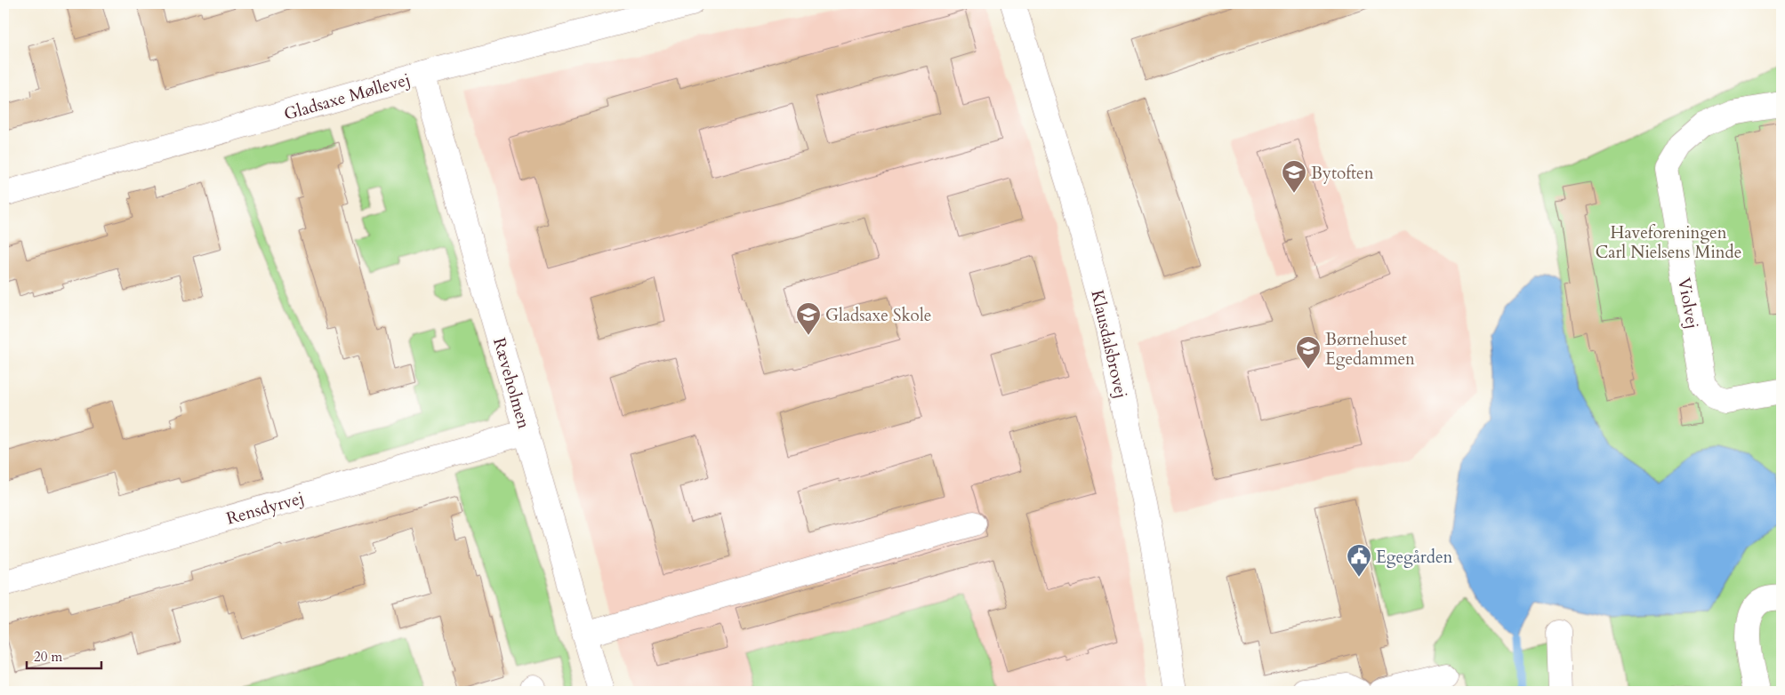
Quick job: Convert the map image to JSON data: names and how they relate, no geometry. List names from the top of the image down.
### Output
{
  "streets": {
    "street": [
      "Gladsaxe Møllevej",
      "Violvej",
      "Klausdalsbrovej",
      "Ræveholmen",
      "Rensdyrvej"
    ]
  },
  "crossings": [
    ["Gladsaxe Møllevej", "Ræveholmen"],
    ["Ræveholmen", "Rensdyrvej"]
  ],
  "parks": ["Haveforeningen Carl Nielsens Minde"],
  "places": {
    "school or university": ["Bytoften", "Gladsaxe Skole", "Børnehuset Egedammen"],
    "public building": ["Egegården"]
  },
  "scale_bar": "20 m"
}
